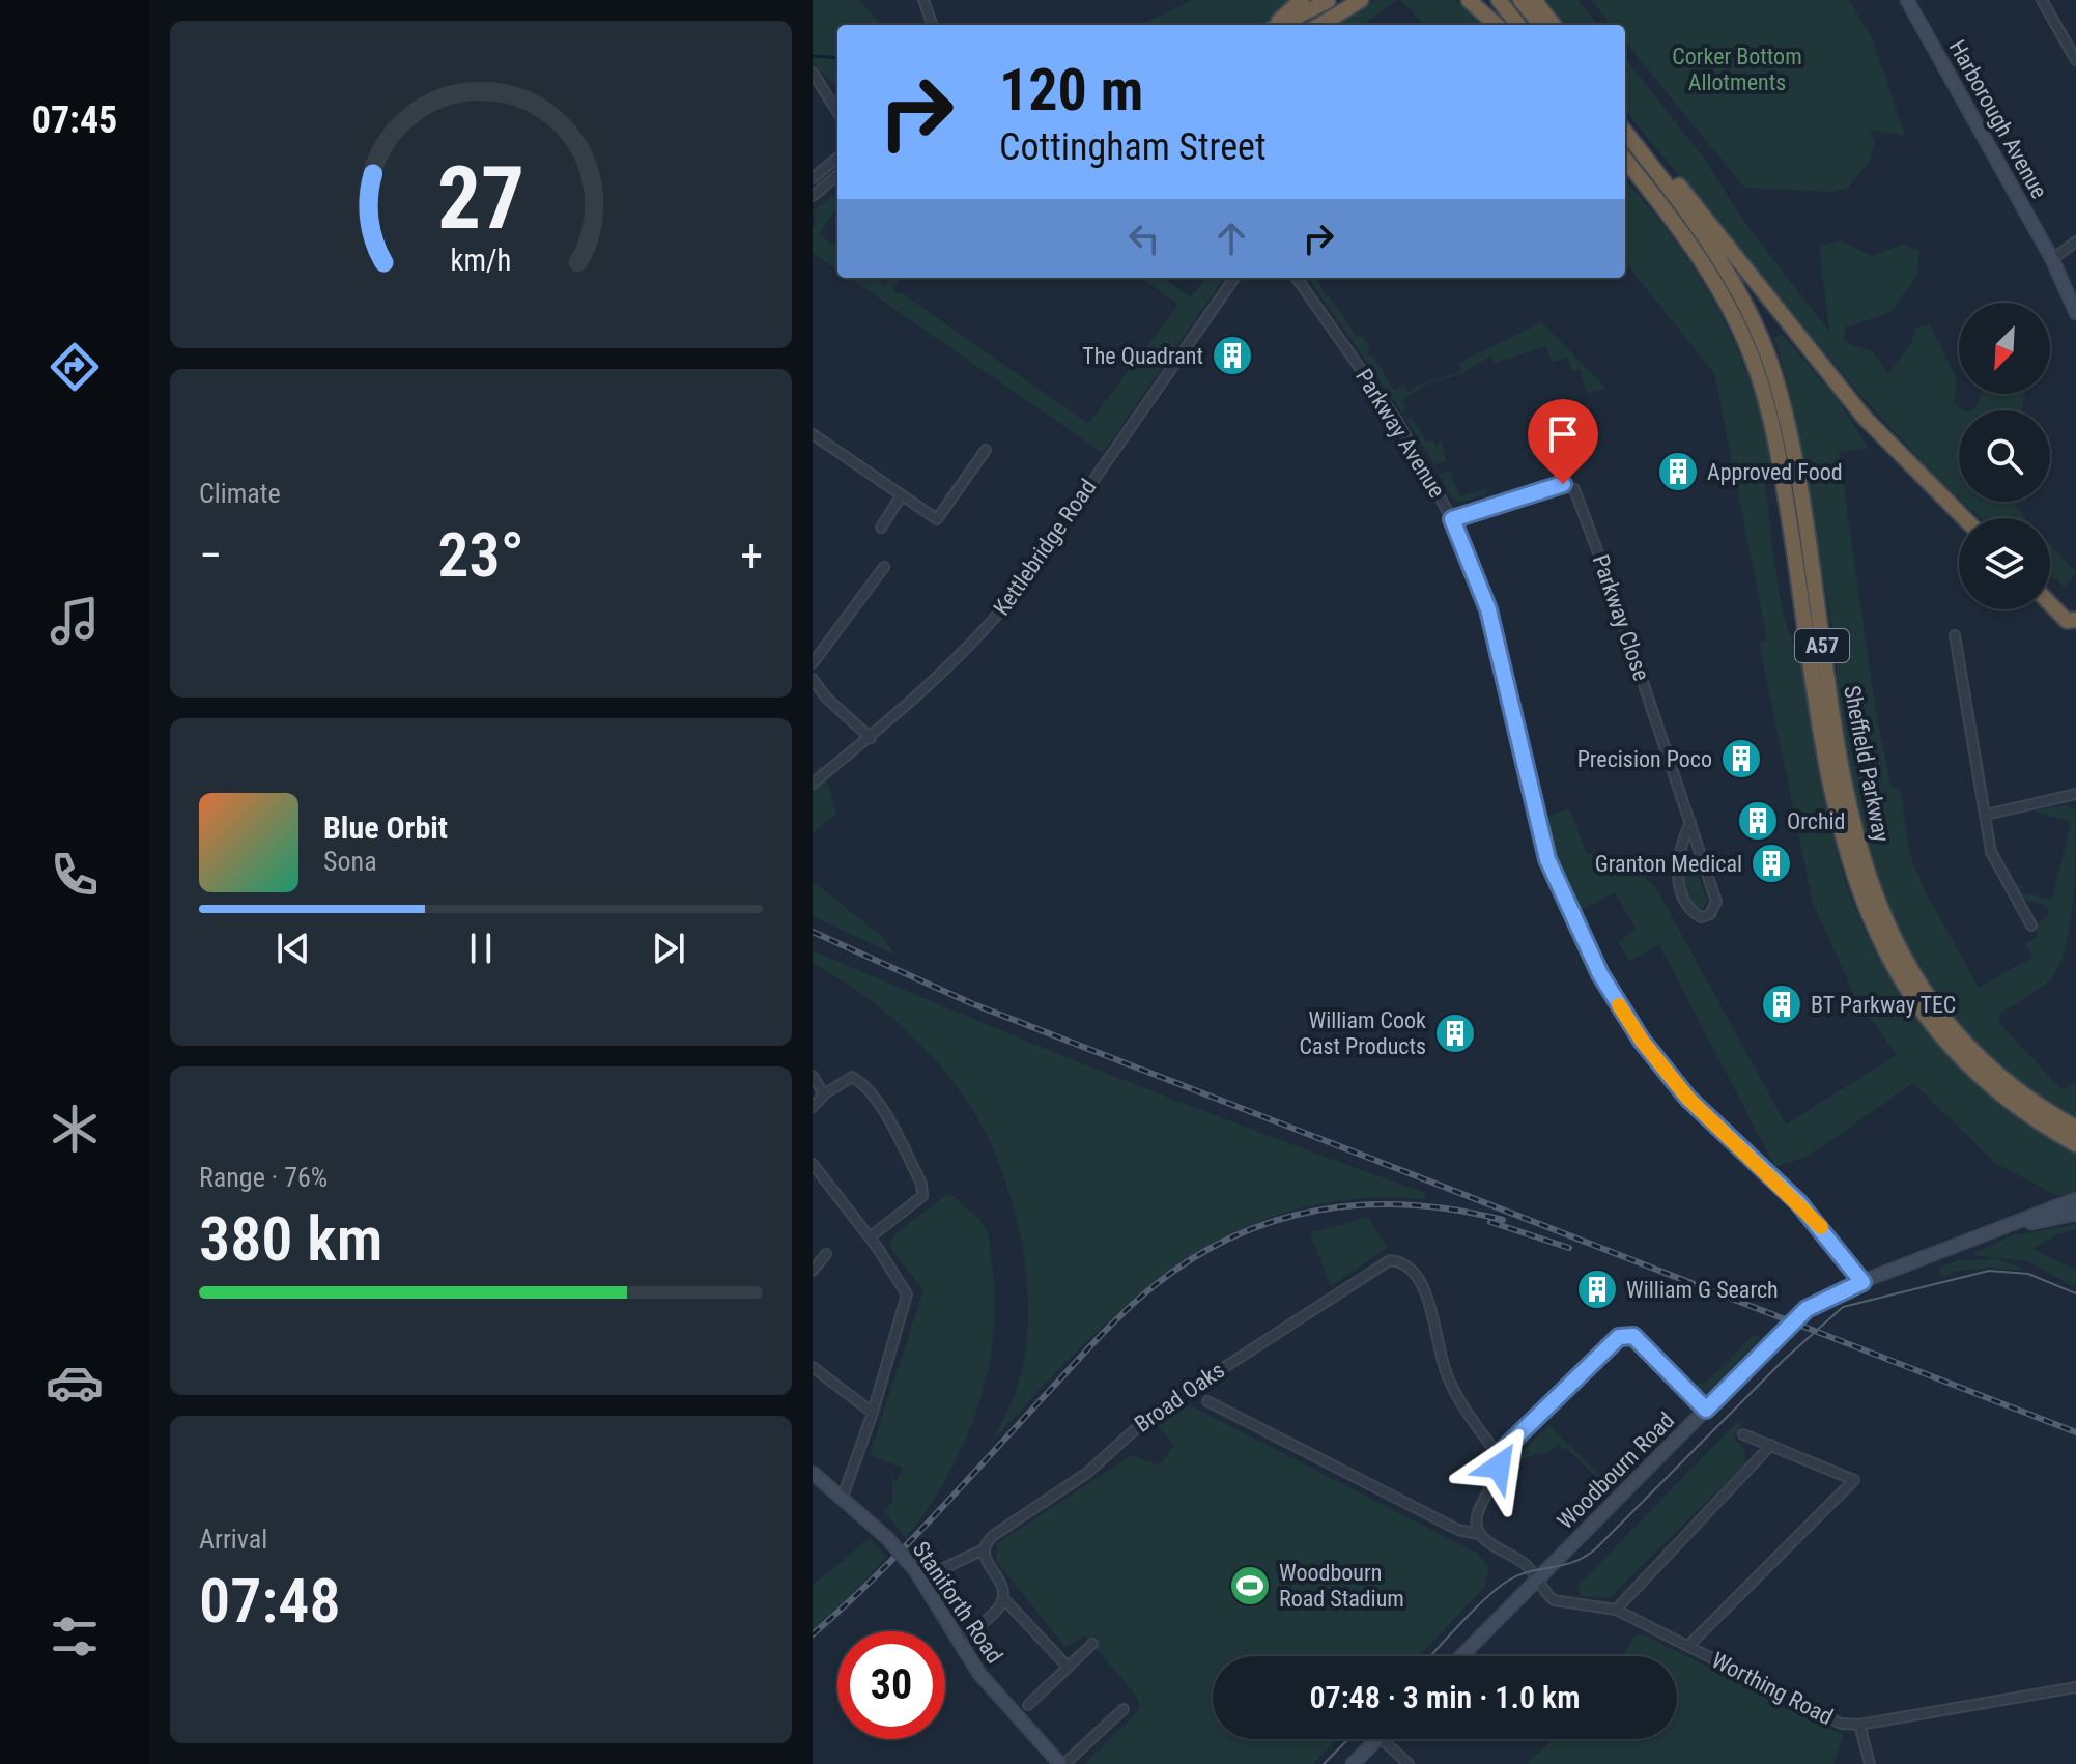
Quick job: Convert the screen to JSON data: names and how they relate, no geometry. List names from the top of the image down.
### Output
{
  "streets": {
    "highway": ["A57", "Sheffield Parkway"],
    "street": [
      "Harborough Avenue",
      "Parkway Avenue",
      "Kettlebridge Road",
      "Parkway Close",
      "Broad Oaks",
      "Woodbourn Road",
      "Staniforth Road",
      "Worthing Road"
    ]
  },
  "crossings": [
    ["Parkway Avenue", "Parkway Close"],
    ["Parkway Avenue", "Woodbourn Road"],
    ["A57", "Sheffield Parkway"],
    ["Woodbourn Road", "Worthing Road"]
  ],
  "parks": ["Corker Bottom Allotments"],
  "places": {
    "building": [
      "The Quadrant",
      "Approved Food",
      "Precision Poco",
      "Orchid",
      "Granton Medical",
      "BT Parkway TEC",
      "William Cook Cast Products",
      "William G Search"
    ],
    "sports": ["Woodbourn Road Stadium"]
  },
  "north": "bottom left",
  "page": {
    "tabs": "07:45",
    "turn": ["120 m", "Cottingham Street"],
    "tile": [
      "Climate",
      ["Range · 76%", "380 km"],
      ["Arrival", "07:48"]
    ],
    "heat": ["−", "23°", "+"],
    "song": ["Blue Orbit", "Sona"],
    "limit": "30",
    "trip": "07:48 · 3 min · 1.0 km",
    "gauge": ["27", "km/h"]
  }
}
